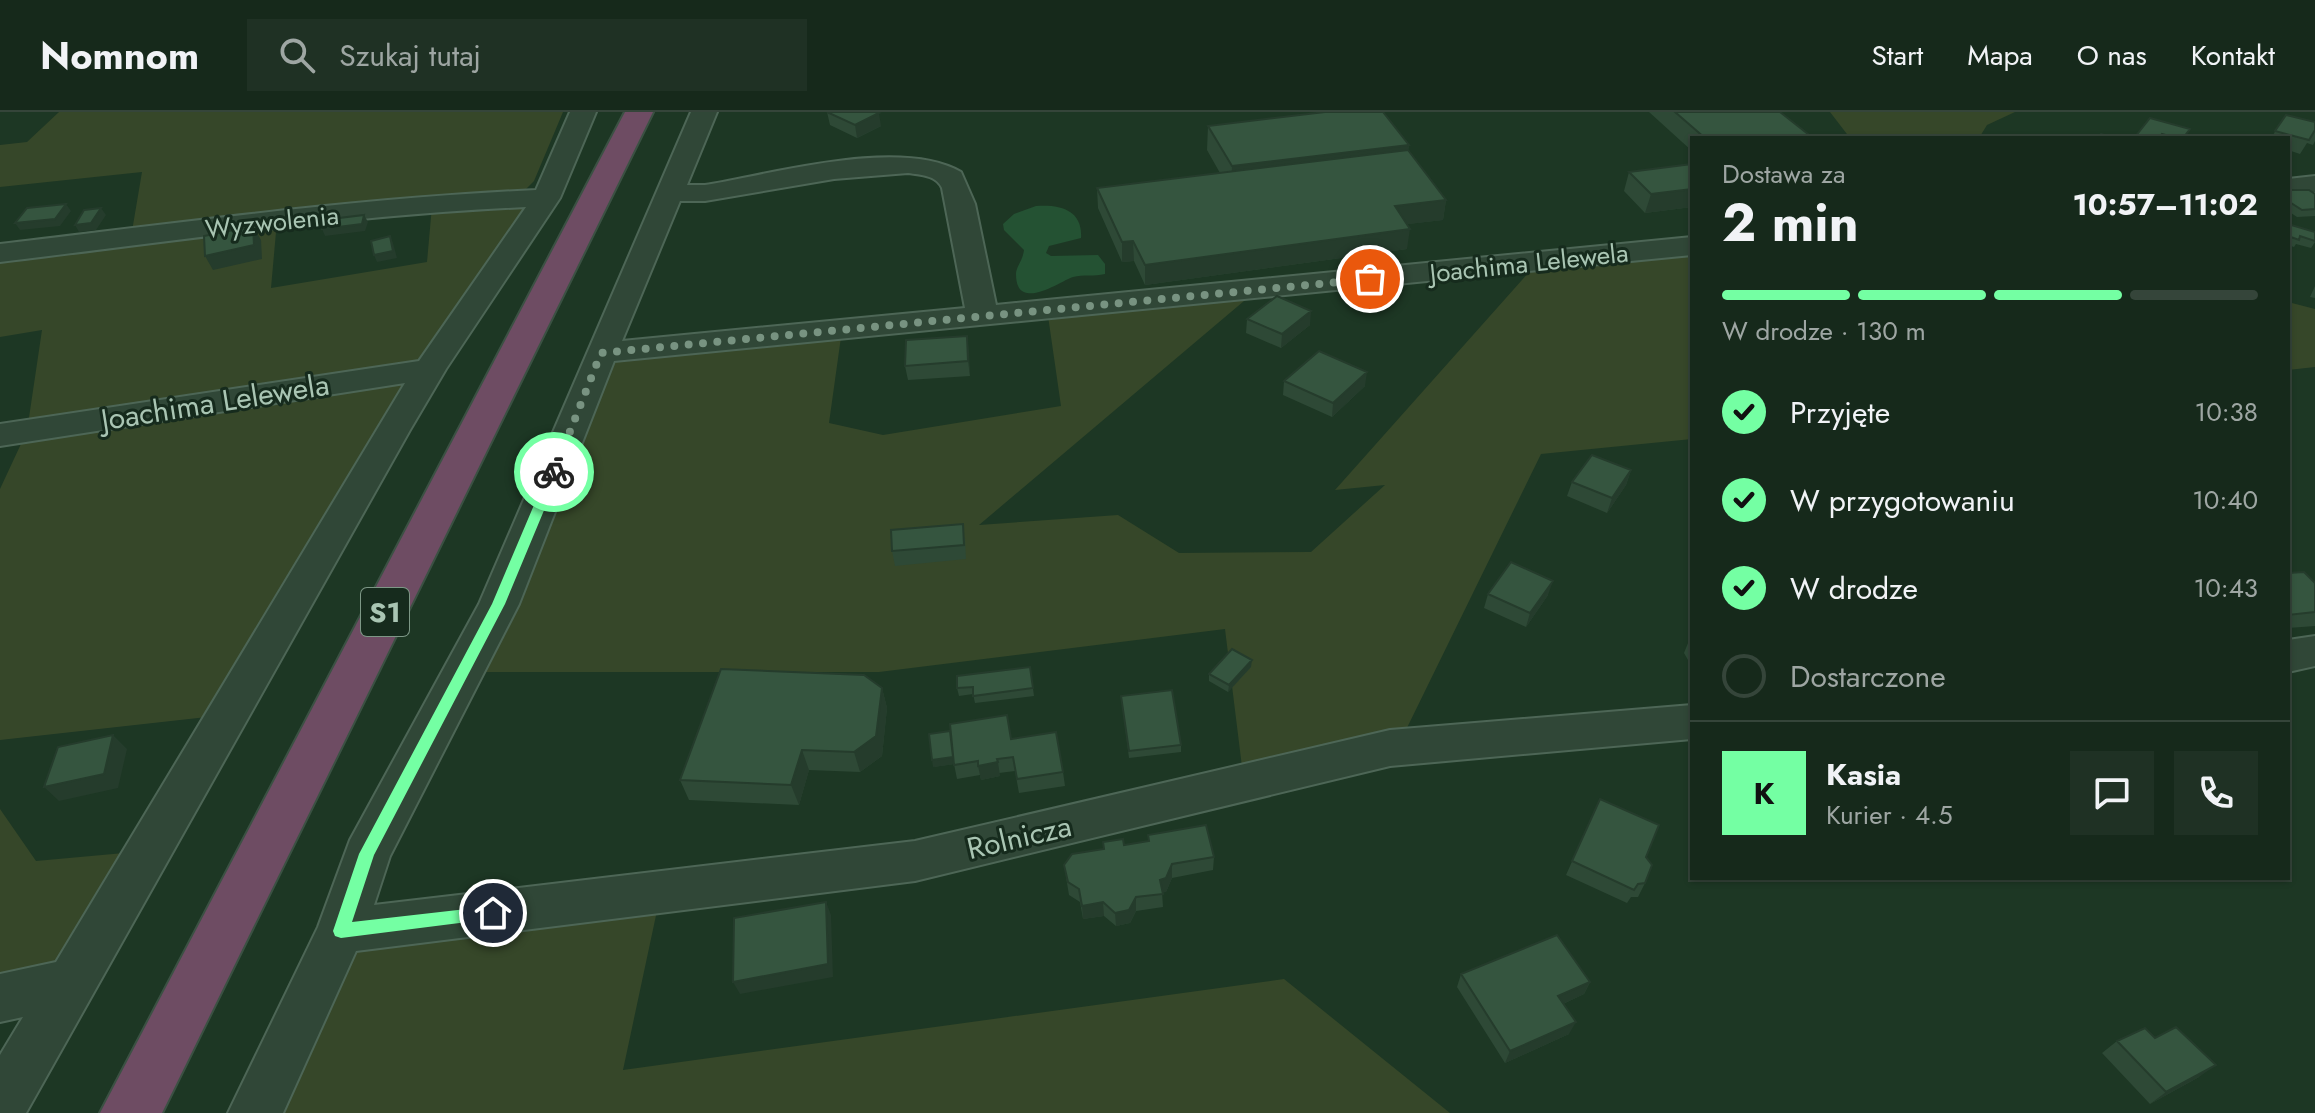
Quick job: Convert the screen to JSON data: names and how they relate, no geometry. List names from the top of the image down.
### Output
{
  "streets": {
    "highway": ["S1"],
    "street": ["Wyzwolenia", "Joachima Lelewela", "Rolnicza"]
  },
  "page": {
    "header": "Nomnom",
    "search": "Szukaj tutaj",
    "nav": [
      "Start",
      "Mapa",
      "O nas",
      "Kontakt"
    ],
    "heading": ["2 min", "Dostawa za", "10:57–11:02"],
    "panel": ["Kasia", "Kurier · 4.5"],
    "bar": "W drodze · 130 m",
    "list": [
      ["Przyjęte", "10:38"],
      ["W przygotowaniu", "10:40"],
      ["W drodze", "10:43"],
      "Dostarczone"
    ],
    "round": "K"
  }
}
